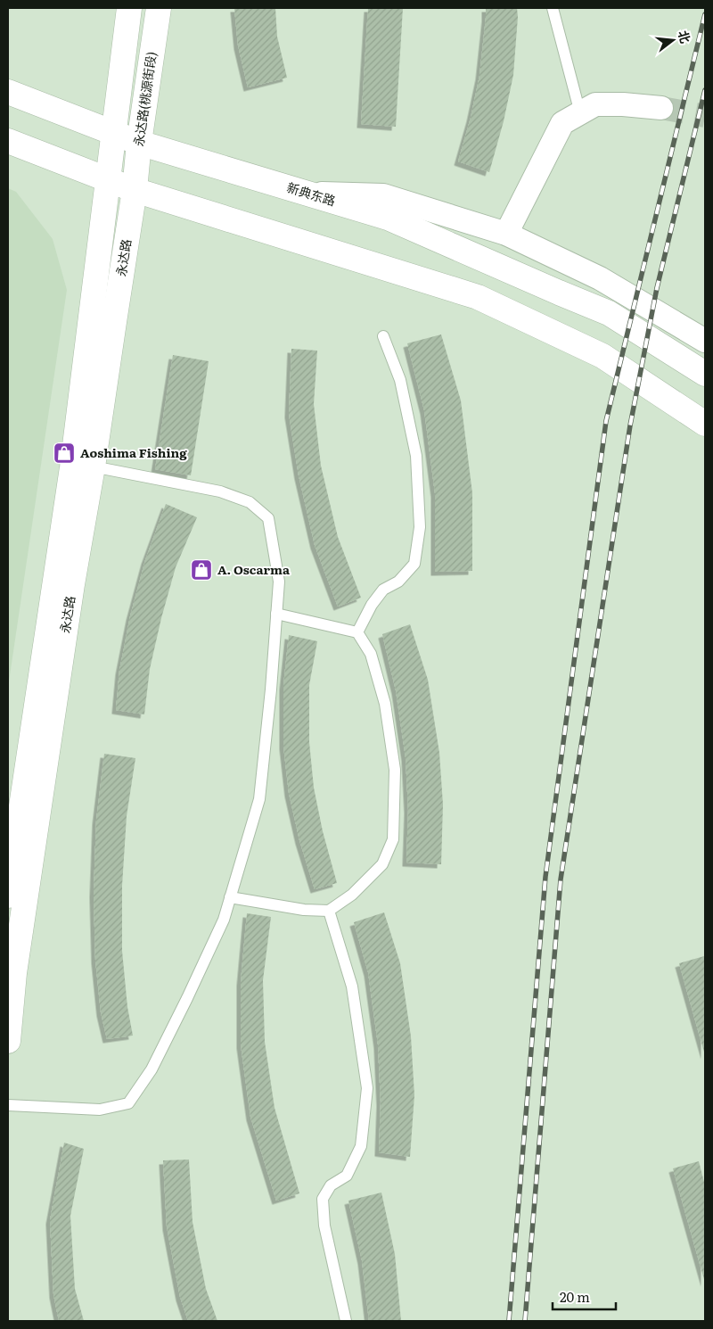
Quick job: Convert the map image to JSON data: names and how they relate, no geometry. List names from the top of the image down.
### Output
{
  "streets": {
    "main road": ["永达路(桃源街段)", "新典东路", "永达路"]
  },
  "crossings": [
    ["永达路(桃源街段)", "新典东路"],
    ["永达路(桃源街段)", "永达路"]
  ],
  "places": {
    "shop": ["Aoshima Fishing", "A. Oscarma"]
  },
  "scale_bar": "20 m",
  "north": "right"
}
